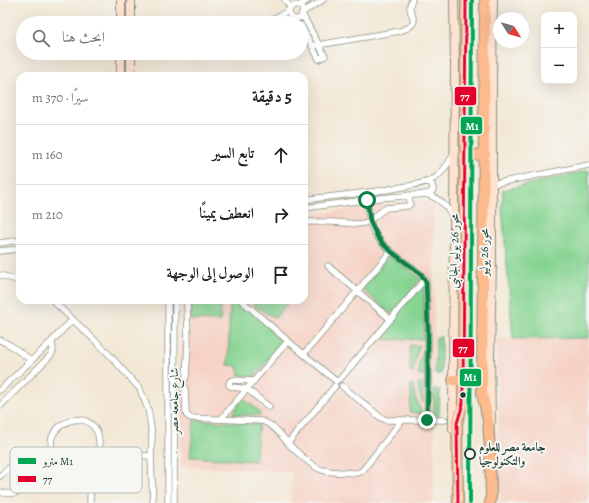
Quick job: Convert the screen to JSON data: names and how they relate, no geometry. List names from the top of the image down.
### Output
{
  "streets": {
    "highway": ["محور 26 يوليو"],
    "main road": ["محور 26 يوليو الجانبى"],
    "street": ["شارع جامعه مصر"]
  },
  "crossings": [
    ["محور 26 يوليو الجانبى", "محور 26 يوليو"]
  ],
  "places": ["جامعة مصر للعلوم والتكنولوجيا"],
  "lines": ["metro line M1", "transit line 77"],
  "legend": ["مترو M1", "77"],
  "north": "bottom right",
  "page": {
    "map_buttons": ["+", "−"],
    "search": "ابحث هنا",
    "heading": ["5 دقيقة", "سيرًا · 370 m"],
    "list": [
      ["تابع السير", "160 m"],
      ["انعطف يمينًا", "210 m"],
      "الوصول إلى الوجهة"
    ]
  }
}
